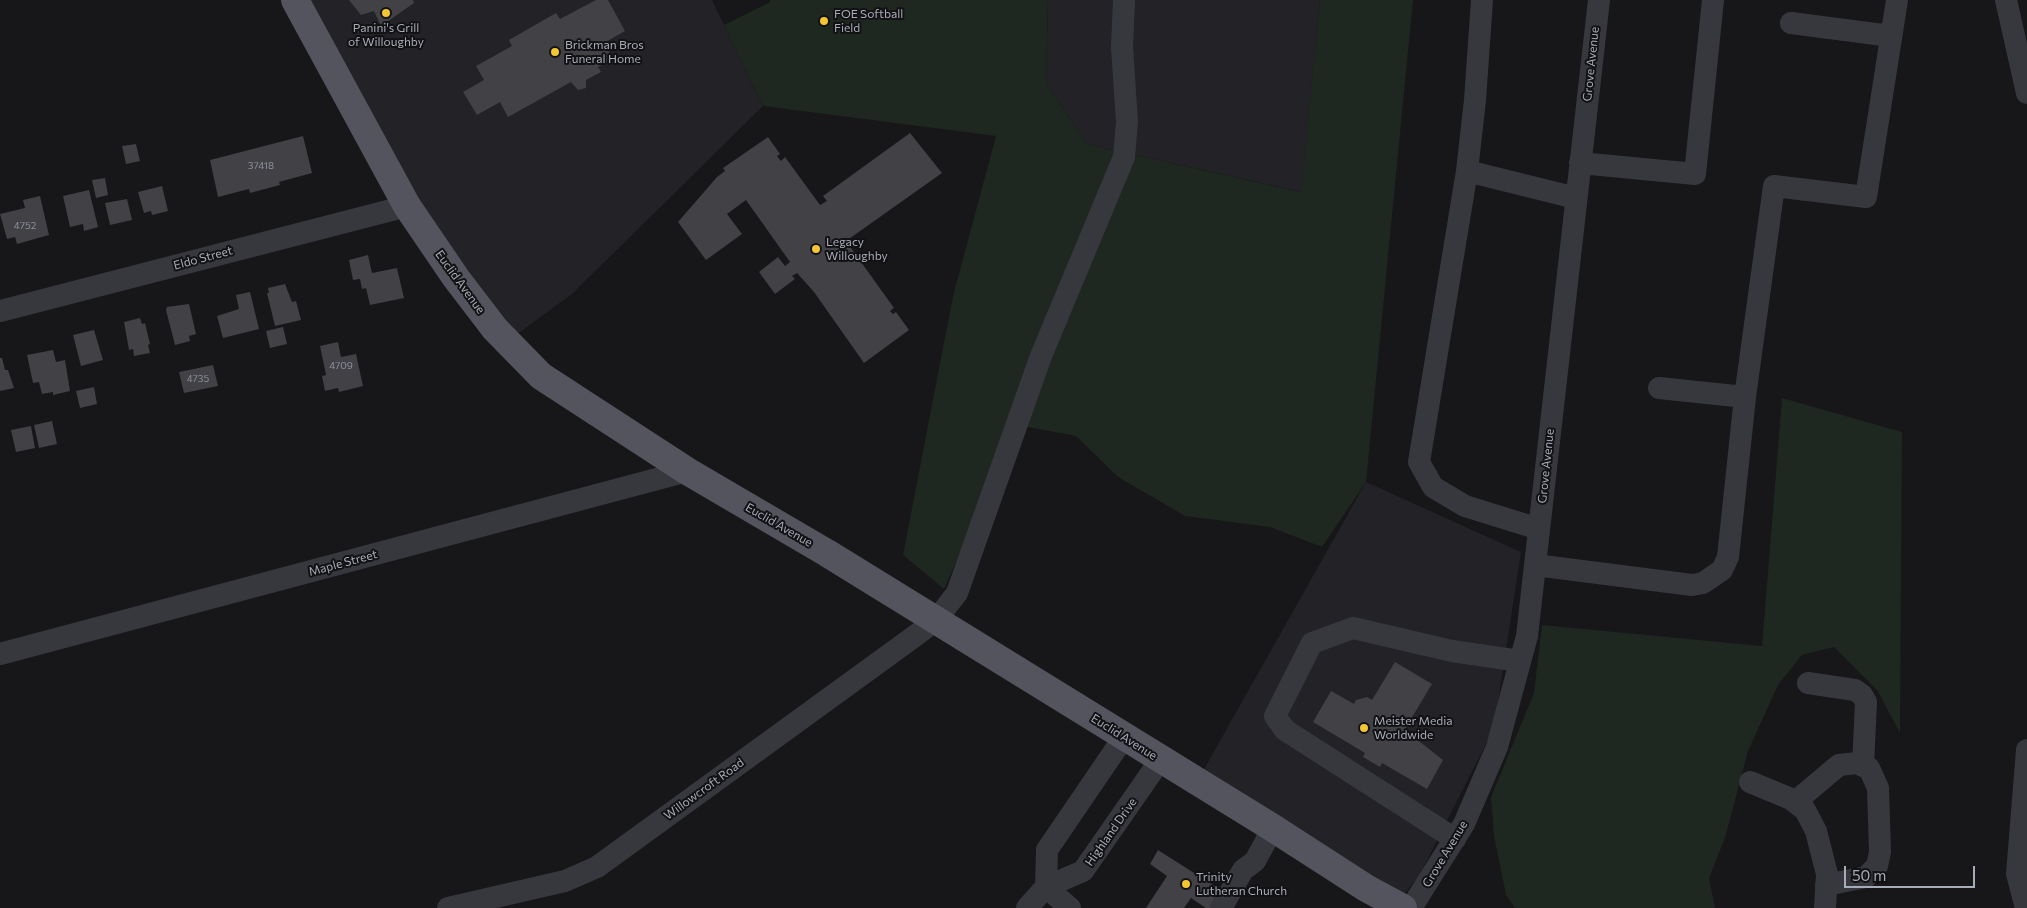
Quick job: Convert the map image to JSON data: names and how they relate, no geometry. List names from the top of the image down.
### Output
{
  "streets": {
    "main road": ["Euclid Avenue"],
    "street": [
      "Grove Avenue",
      "Eldo Street",
      "Maple Street",
      "Willowcroft Road",
      "Highland Drive"
    ]
  },
  "crossings": [
    ["Eldo Street", "Euclid Avenue"],
    ["Euclid Avenue", "Maple Street"],
    ["Euclid Avenue", "Willowcroft Road"],
    ["Euclid Avenue", "Highland Drive"]
  ],
  "places": [
    "Panini's Grill of Willoughby",
    "FOE Softball Field",
    "Brickman Bros Funeral Home",
    "Legacy Willoughby",
    "Meister Media Worldwide",
    "Trinity Lutheran Church"
  ],
  "house_numbers": [
    "37418",
    "4752",
    "4709",
    "4735"
  ],
  "scale_bar": "50 m"
}
